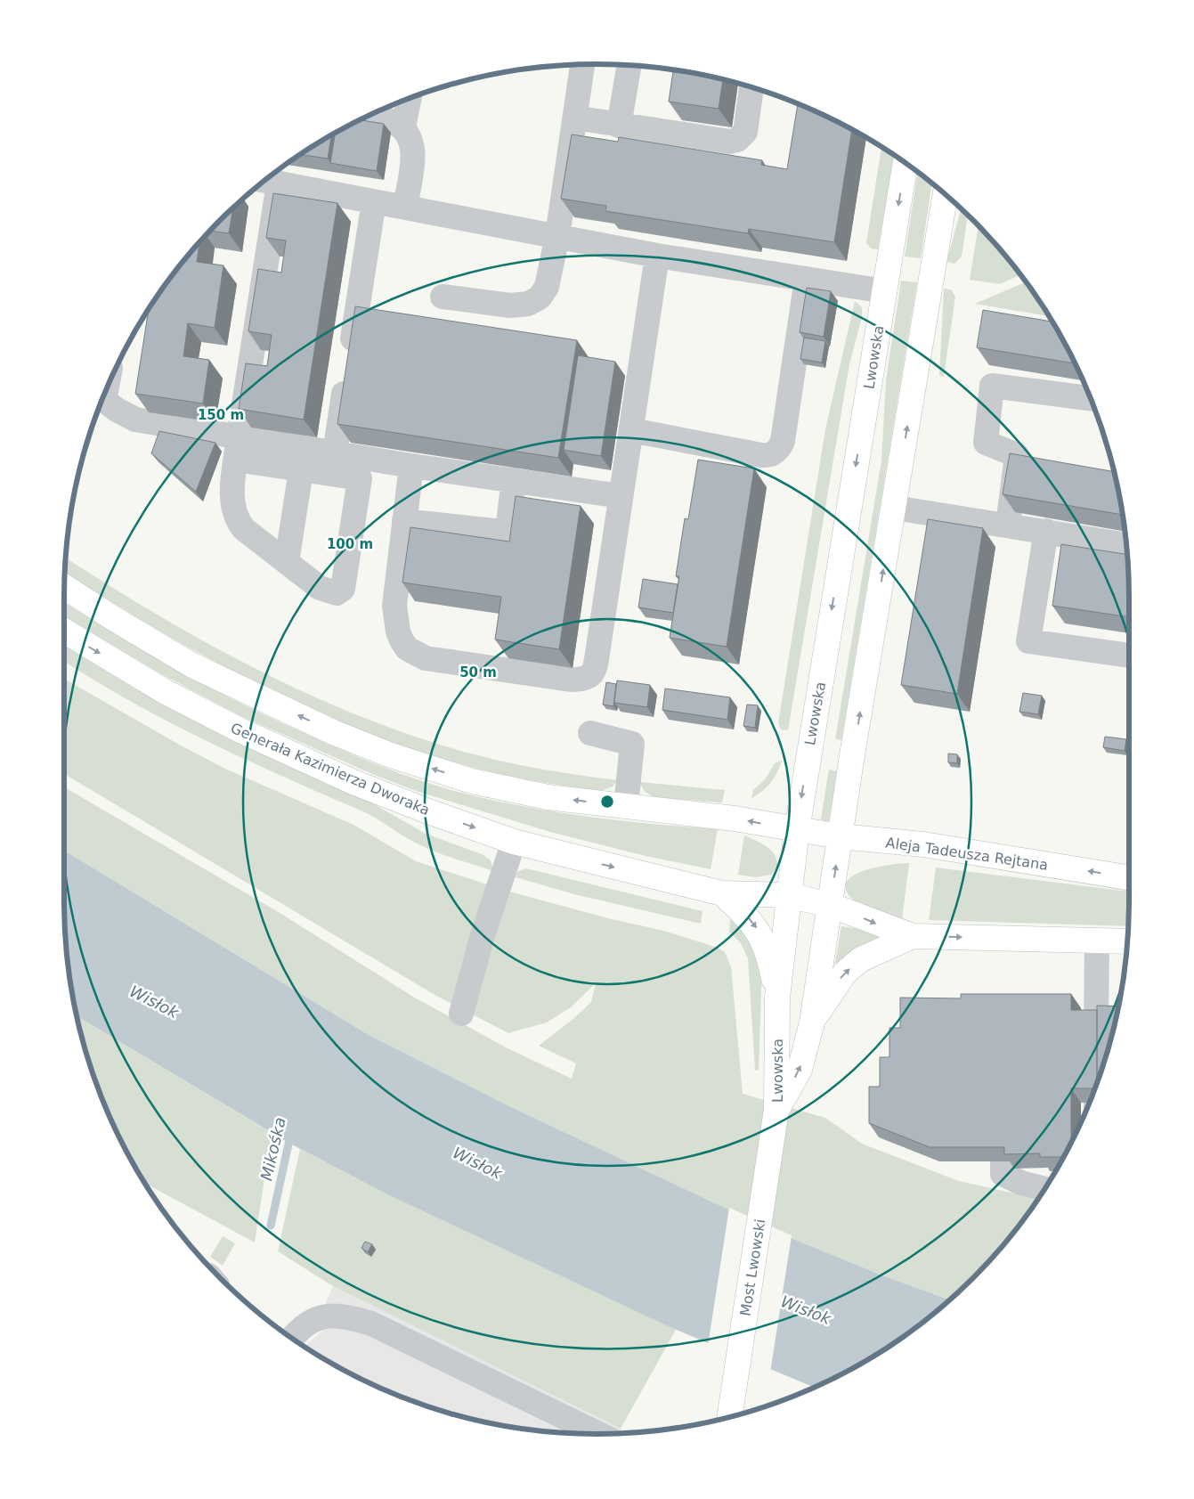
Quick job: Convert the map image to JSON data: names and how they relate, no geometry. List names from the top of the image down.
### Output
{
  "streets": {
    "main road": [
      "Lwowska",
      "Generała Kazimierza Dworaka",
      "Aleja Tadeusza Rejtana",
      "Most Lwowski"
    ]
  },
  "crossings": [
    ["Lwowska", "Generała Kazimierza Dworaka"],
    ["Lwowska", "Aleja Tadeusza Rejtana"],
    ["Lwowska", "Most Lwowski"]
  ],
  "water": ["Wisłok", "Mikośka"],
  "rings": ["150 m", "100 m", "50 m"]
}
